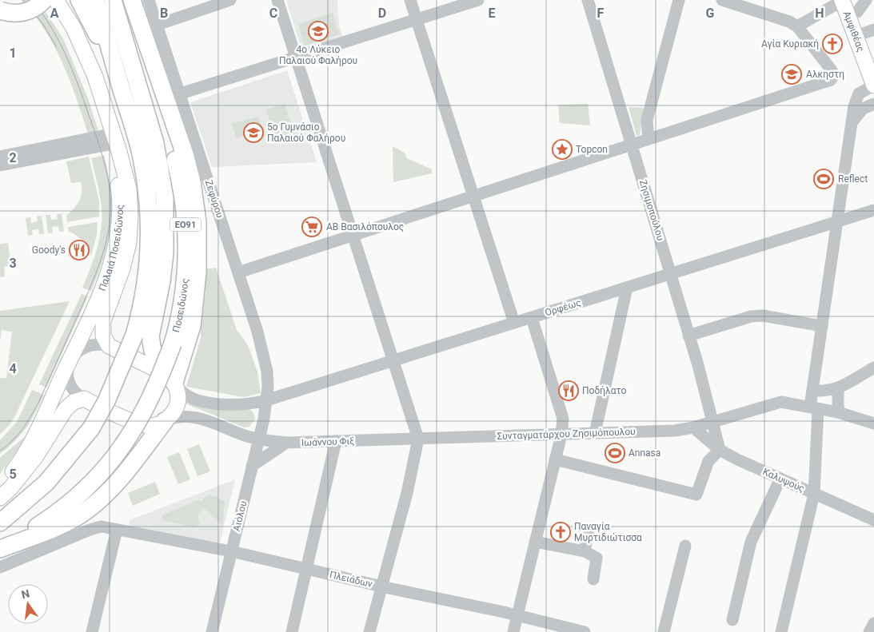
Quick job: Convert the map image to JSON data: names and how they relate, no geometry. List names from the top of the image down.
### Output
{
  "streets": {
    "highway": ["ΕΟ91", "Ποσειδώνος"],
    "main road": ["Αμφιθέας", "Παλαιά Ποσειδώνος"],
    "street": [
      "Ζεφύρου",
      "Ζησιμοπούλου",
      "Ορφέως",
      "Συνταγματάρχου Ζησιμόπουλου",
      "Ιωάννου Φιξ",
      "Καλυψούς",
      "Αιόλου",
      "Πλειάδων"
    ]
  },
  "crossings": [
    ["Ζεφύρου", "Ορφέως"],
    ["Ζεφύρου", "Αιόλου"],
    ["Ζησιμοπούλου", "Ορφέως"],
    ["Ζησιμοπούλου", "Συνταγματάρχου Ζησιμόπουλου"],
    ["Ορφέως", "Αιόλου"],
    ["Συνταγματάρχου Ζησιμόπουλου", "Ιωάννου Φιξ"],
    ["Συνταγματάρχου Ζησιμόπουλου", "Καλυψούς"],
    ["Ιωάννου Φιξ", "Αιόλου"],
    ["Αιόλου", "Πλειάδων"]
  ],
  "places": {
    "school or university": ["4ο Λύκειο Παλαιού Φαλήρου", "Αλκηστη", "5ο Γυμνάσιο Παλαιού Φαλήρου"],
    "church": ["Αγία Κυριακή", "Παναγία Μυρτιδιώτισσα"],
    "place": ["Topcon"],
    "sports": ["Reflect", "Annasa"],
    "supermarket": ["ΑΒ Βασιλόπουλος"],
    "restaurant": ["Goody's", "Ποδήλατο"]
  },
  "north": "top",
  "grid": {
    "columns": [
      "A",
      "B",
      "C",
      "D",
      "E",
      "F",
      "G",
      "H"
    ],
    "rows": [
      "1",
      "2",
      "3",
      "4",
      "5"
    ]
  }
}
